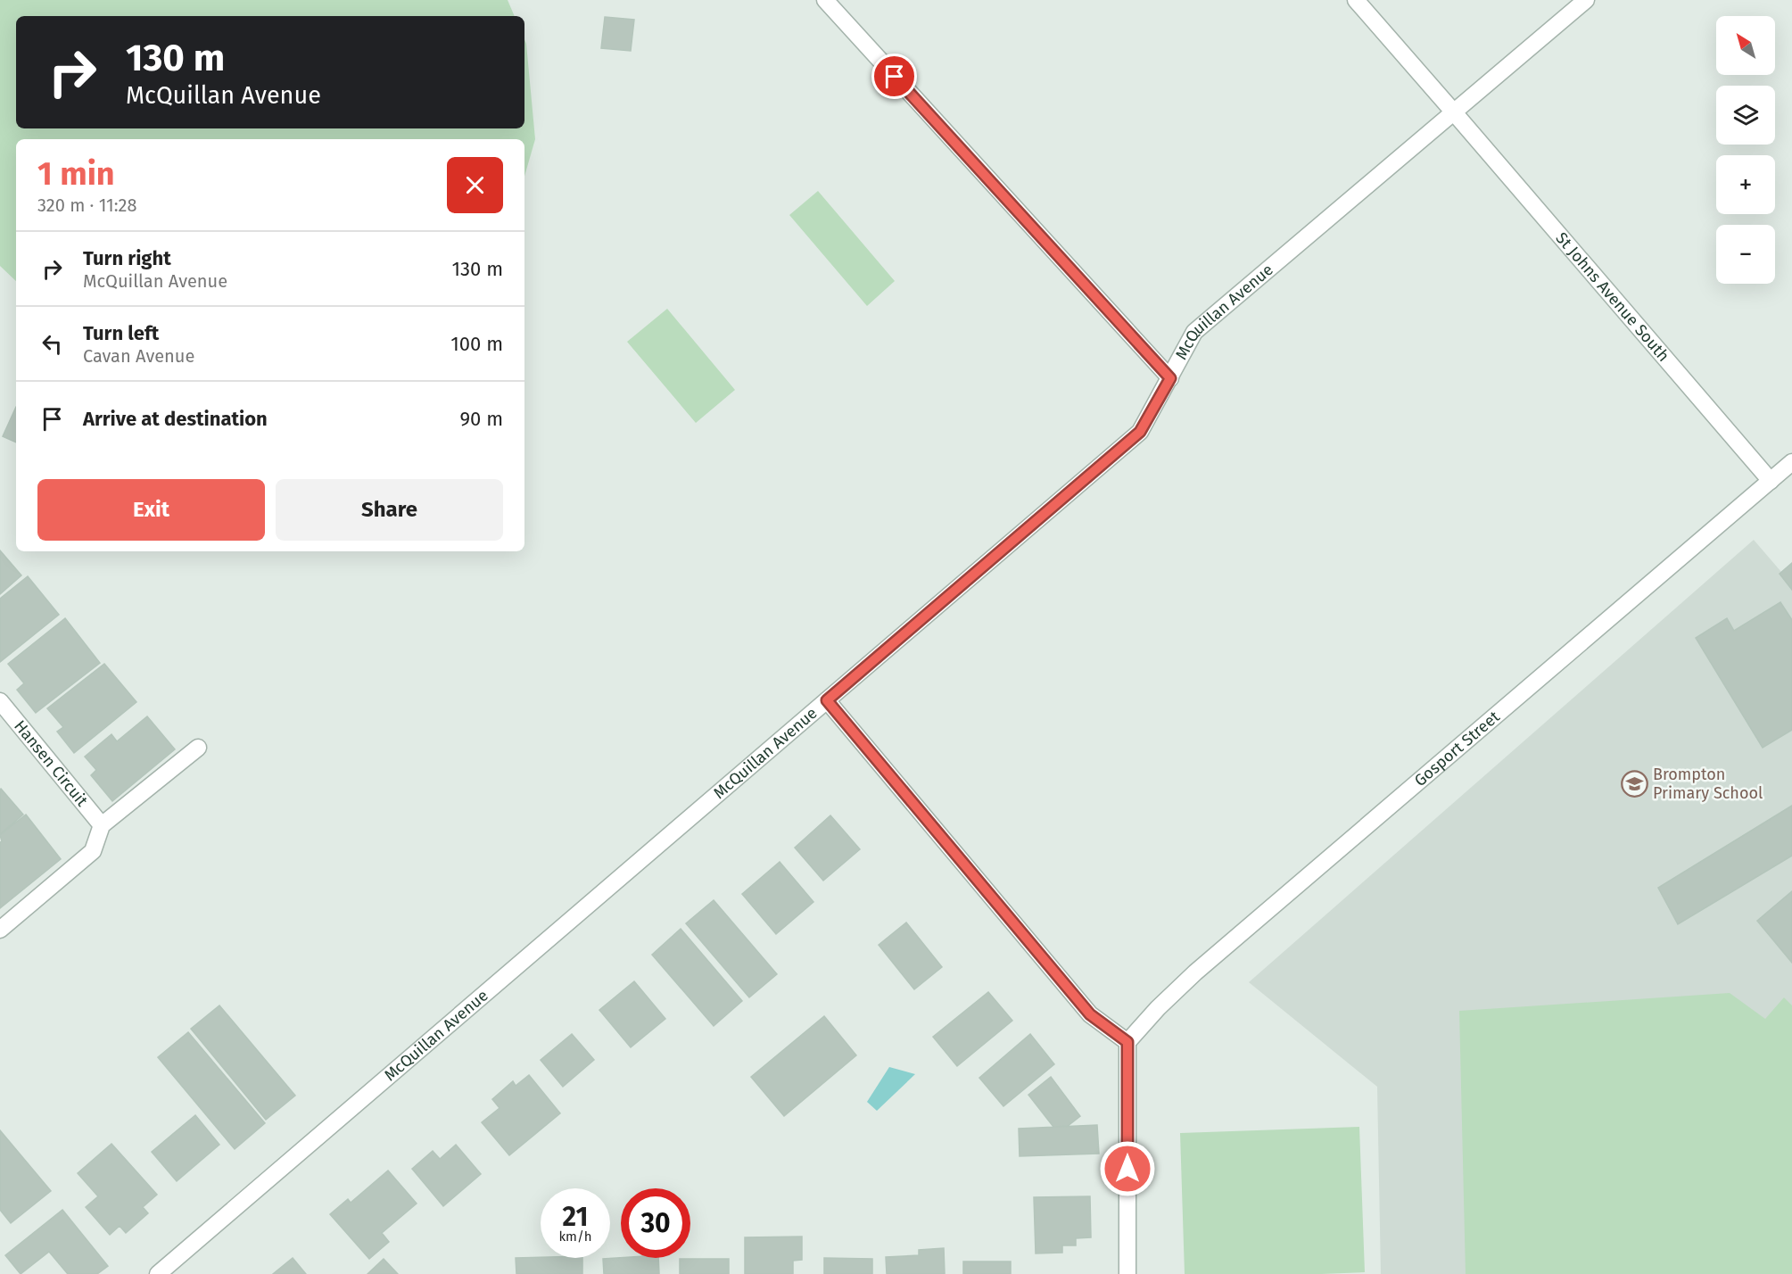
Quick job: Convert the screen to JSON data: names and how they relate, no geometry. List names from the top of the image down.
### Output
{
  "streets": {
    "street": [
      "St Johns Avenue South",
      "McQuillan Avenue",
      "Gosport Street",
      "Hansen Circuit"
    ]
  },
  "crossings": [
    ["St Johns Avenue South", "McQuillan Avenue"],
    ["St Johns Avenue South", "Gosport Street"]
  ],
  "places": {
    "school or university": ["Brompton Primary School"]
  },
  "north": "top left",
  "page": {
    "map_buttons": ["+", "−"],
    "turn": ["130 m", "McQuillan Avenue"],
    "heading": ["1 min", "320 m · 11:28"],
    "list": [
      {
        "name": "Turn right",
        "note": "McQuillan Avenue",
        "value": "130 m"
      },
      {
        "name": "Turn left",
        "note": "Cavan Avenue",
        "value": "100 m"
      },
      {
        "name": "Arrive at destination",
        "value": "90 m"
      }
    ],
    "buttons": ["Exit", "Share"],
    "speed": "21 km/h",
    "limit": "30"
  }
}
